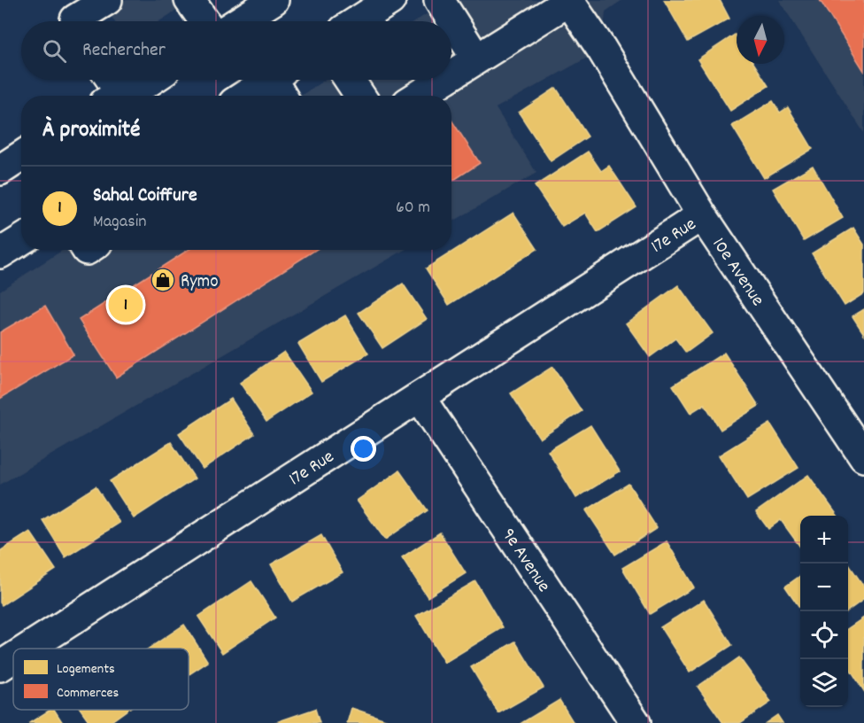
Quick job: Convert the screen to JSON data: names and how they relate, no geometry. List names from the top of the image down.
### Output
{
  "streets": {
    "street": ["17e Rue", "10e Avenue", "9e Avenue"]
  },
  "crossings": [
    ["17e Rue", "10e Avenue"],
    ["17e Rue", "9e Avenue"]
  ],
  "places": {
    "shop": ["Rymo"]
  },
  "legend": ["Logements", "Commerces"],
  "north": "bottom",
  "page": {
    "search": "Rechercher",
    "heading": "À proximité",
    "list": [
      {
        "mark": "1",
        "name": "Sahal Coiffure",
        "note": "Magasin",
        "value": "60 m"
      }
    ],
    "pins": "1",
    "map_buttons": ["+", "−"]
  }
}
